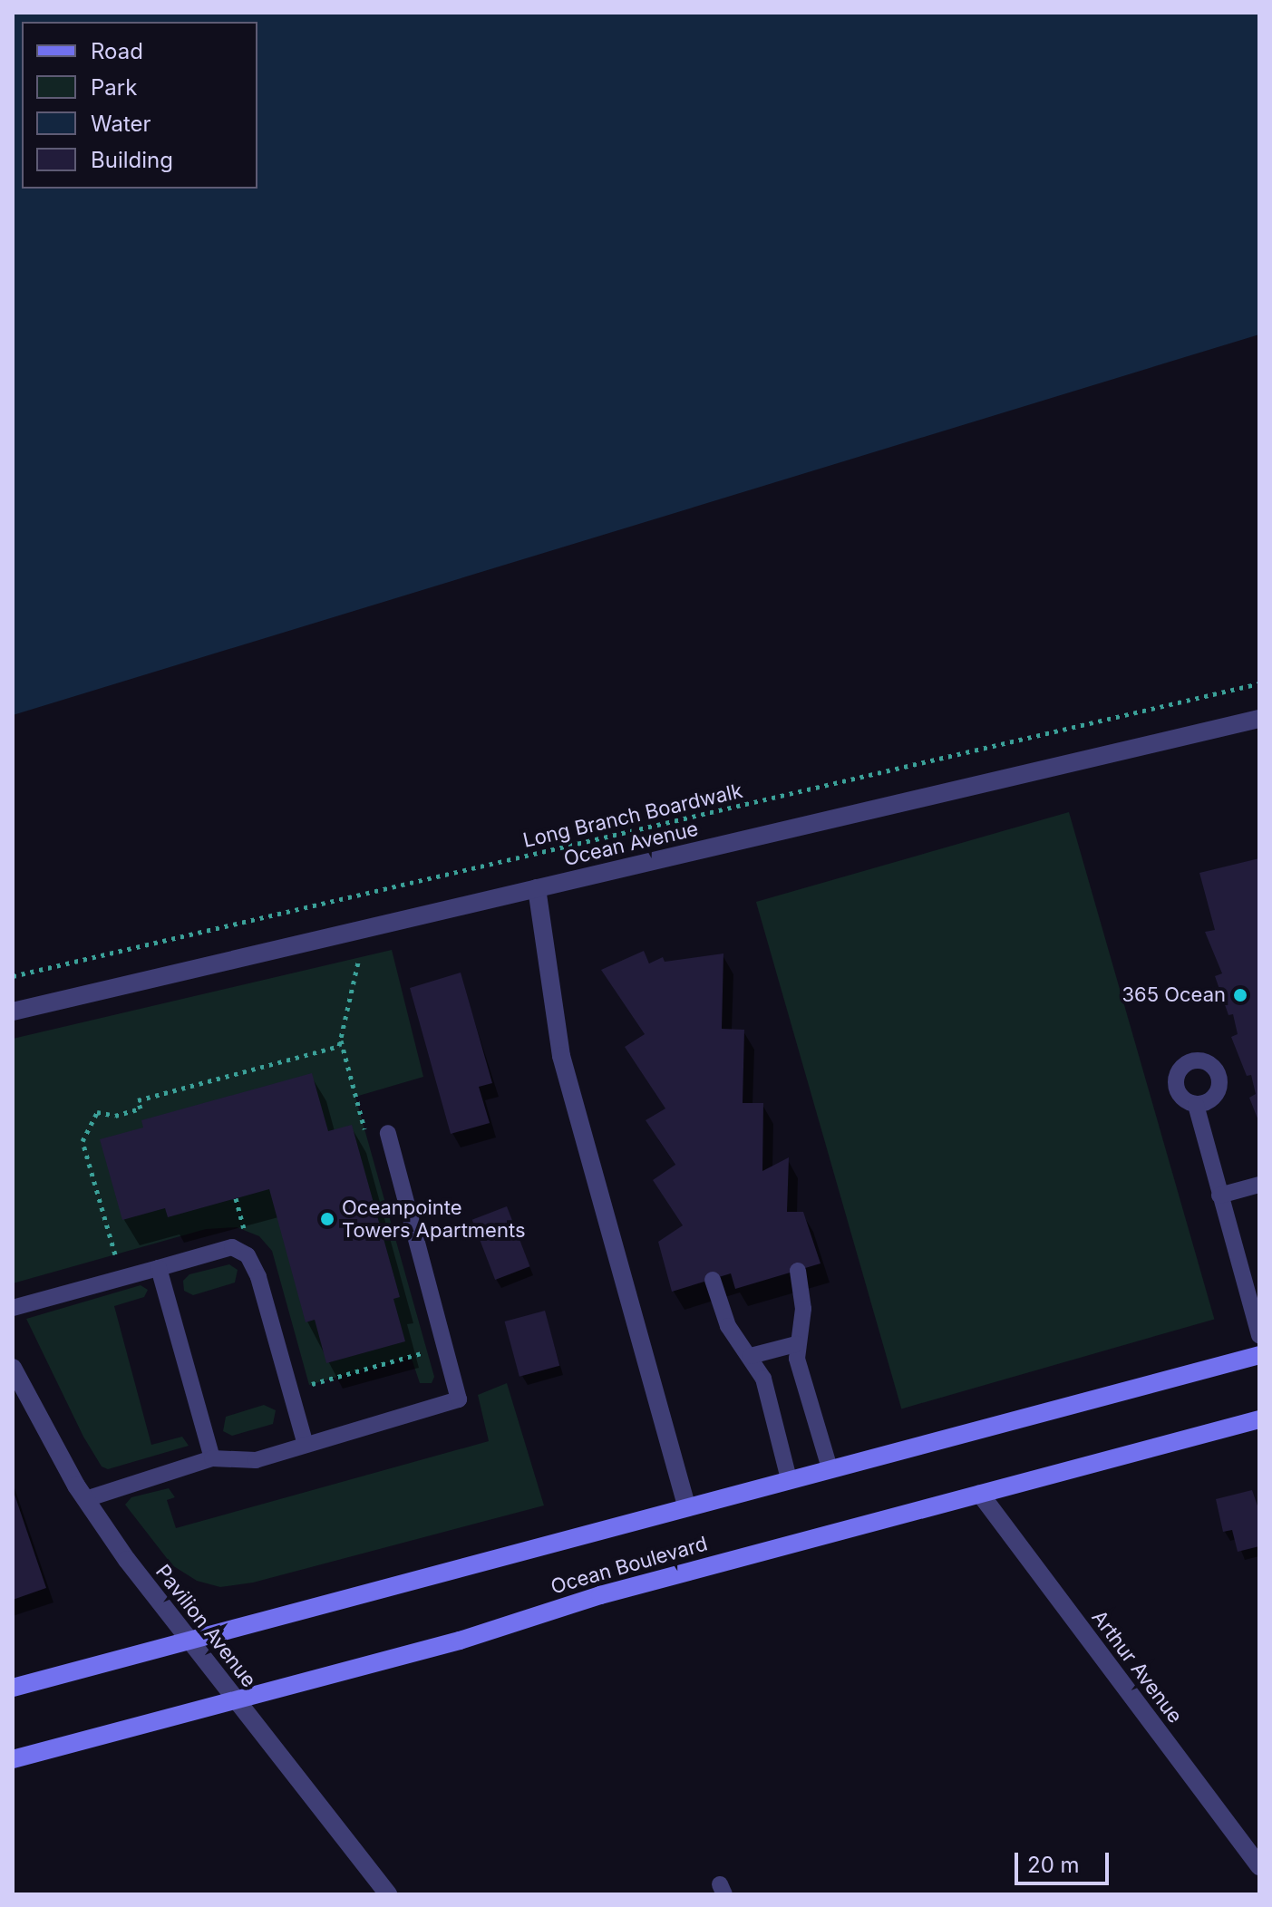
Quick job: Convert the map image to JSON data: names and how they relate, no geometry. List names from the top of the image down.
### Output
{
  "streets": {
    "main road": ["Ocean Boulevard"],
    "street": ["Ocean Avenue", "Pavilion Avenue", "Arthur Avenue"],
    "path": ["Long Branch Boardwalk"]
  },
  "crossings": [
    ["Ocean Boulevard", "Pavilion Avenue"],
    ["Ocean Boulevard", "Arthur Avenue"]
  ],
  "places": ["365 Ocean", "Oceanpointe Towers Apartments"],
  "legend": [
    "Road",
    "Park",
    "Water",
    "Building"
  ],
  "scale_bar": "20 m"
}
